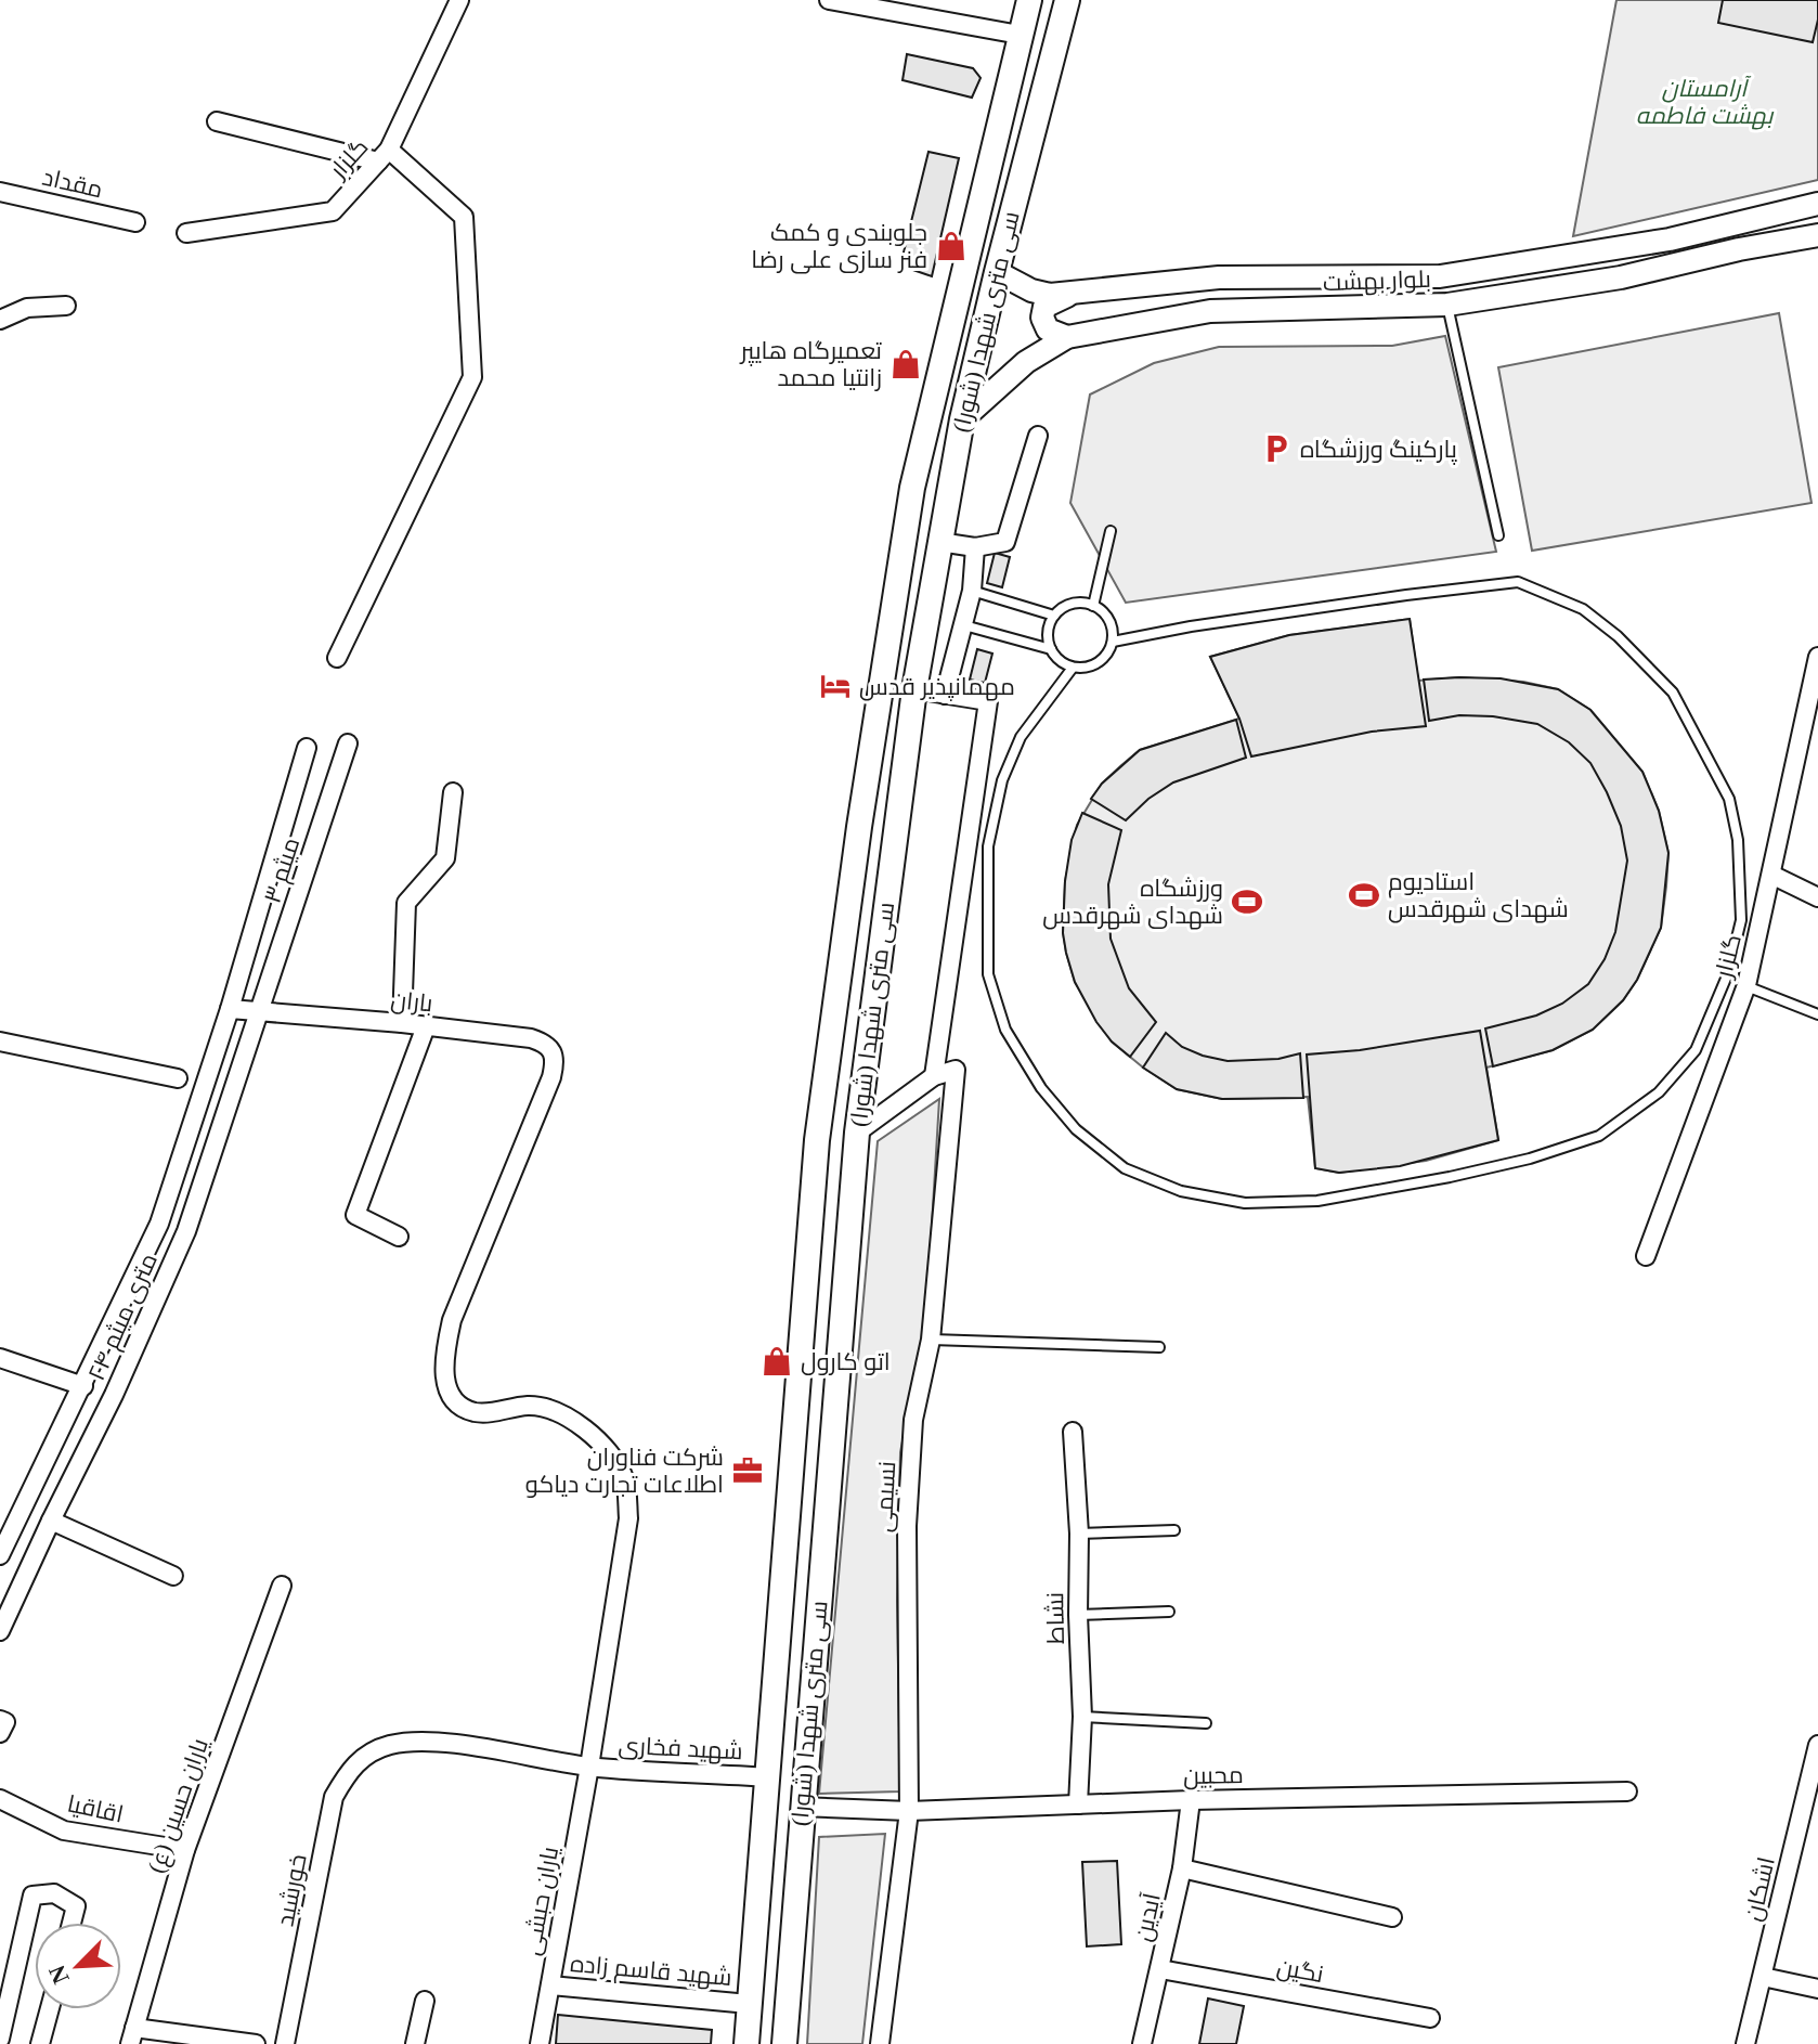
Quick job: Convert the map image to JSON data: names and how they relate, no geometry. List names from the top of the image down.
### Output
{
  "streets": {
    "main road": ["سی متری شهدا (شورا)"],
    "street": [
      "گلزار",
      "مقداد",
      "بلوار بهشت",
      "میثم ۳",
      "باران",
      "۲۴ متری میثم",
      "نسیمی",
      "نشاط",
      "شهید فخاری",
      "محبین",
      "یاران حسین (ع)",
      "اقاقیا",
      "اشکان",
      "خورشید",
      "یاران حبشی",
      "آیدین",
      "شهید قاسم زاده",
      "نگین"
    ]
  },
  "crossings": [
    ["بلوار بهشت", "سی متری شهدا (شورا)"],
    ["سی متری شهدا (شورا)", "شهید فخاری"],
    ["سی متری شهدا (شورا)", "محبین"],
    ["سی متری شهدا (شورا)", "شهید قاسم زاده"],
    ["میثم ۳", "باران"],
    ["میثم ۳", "۲۴ متری میثم"],
    ["باران", "۲۴ متری میثم"],
    ["باران", "یاران حبشی"],
    ["نسیمی", "محبین"],
    ["نشاط", "محبین"],
    ["شهید فخاری", "خورشید"],
    ["شهید فخاری", "یاران حبشی"],
    ["محبین", "آیدین"],
    ["یاران حسین (ع)", "اقاقیا"],
    ["یاران حبشی", "شهید قاسم زاده"],
    ["آیدین", "نگین"]
  ],
  "parks": ["آرامستان بهشت فاطمه"],
  "places": {
    "shop": ["جلوبندی و کمک فنر سازی علی رضا", "تعمیرگاه هایپر زانتیا محمد", "اتو کارول"],
    "parking": ["پارکینگ ورزشگاه"],
    "hotel": ["مهمانپذیر قدس"],
    "sports": ["استادیوم شهدای شهرقدس", "ورزشگاه شهدای شهرقدس"],
    "office": ["شرکت فناوران اطلاعات تجارت دیاکو"]
  },
  "north": "bottom left"
}
